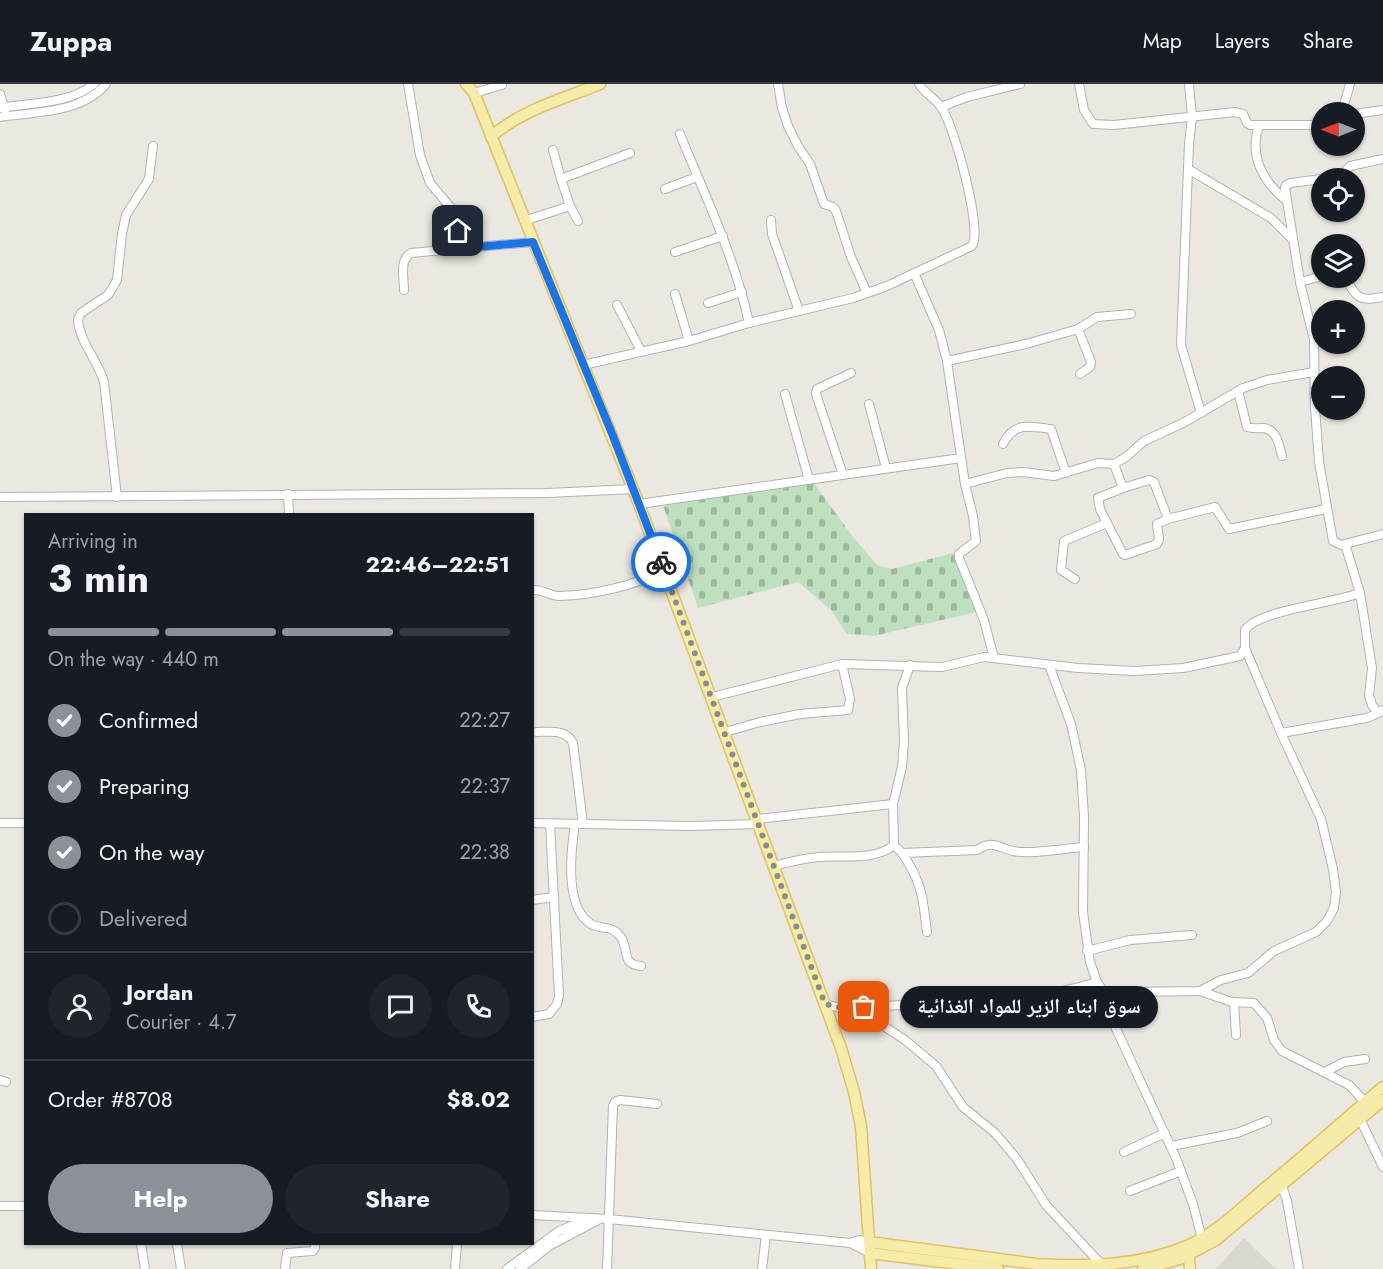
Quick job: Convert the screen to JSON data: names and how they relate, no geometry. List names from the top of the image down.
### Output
{
  "places": ["سوق ابناء الزير للمواد الغذائية"],
  "north": "left",
  "page": {
    "header": "Zuppa",
    "nav": ["Map", "Layers", "Share"],
    "map_buttons": ["+", "−"],
    "heading": ["3 min", "Arriving in", "22:46–22:51"],
    "panel": [
      "Jordan",
      "Courier · 4.7",
      "Order #8708",
      "$8.02"
    ],
    "bar": "On the way · 440 m",
    "list": [
      ["Confirmed", "22:27"],
      ["Preparing", "22:37"],
      ["On the way", "22:38"],
      "Delivered"
    ],
    "bubble": "سوق ابناء الزير للمواد الغذائية",
    "buttons": ["Help", "Share"]
  }
}
